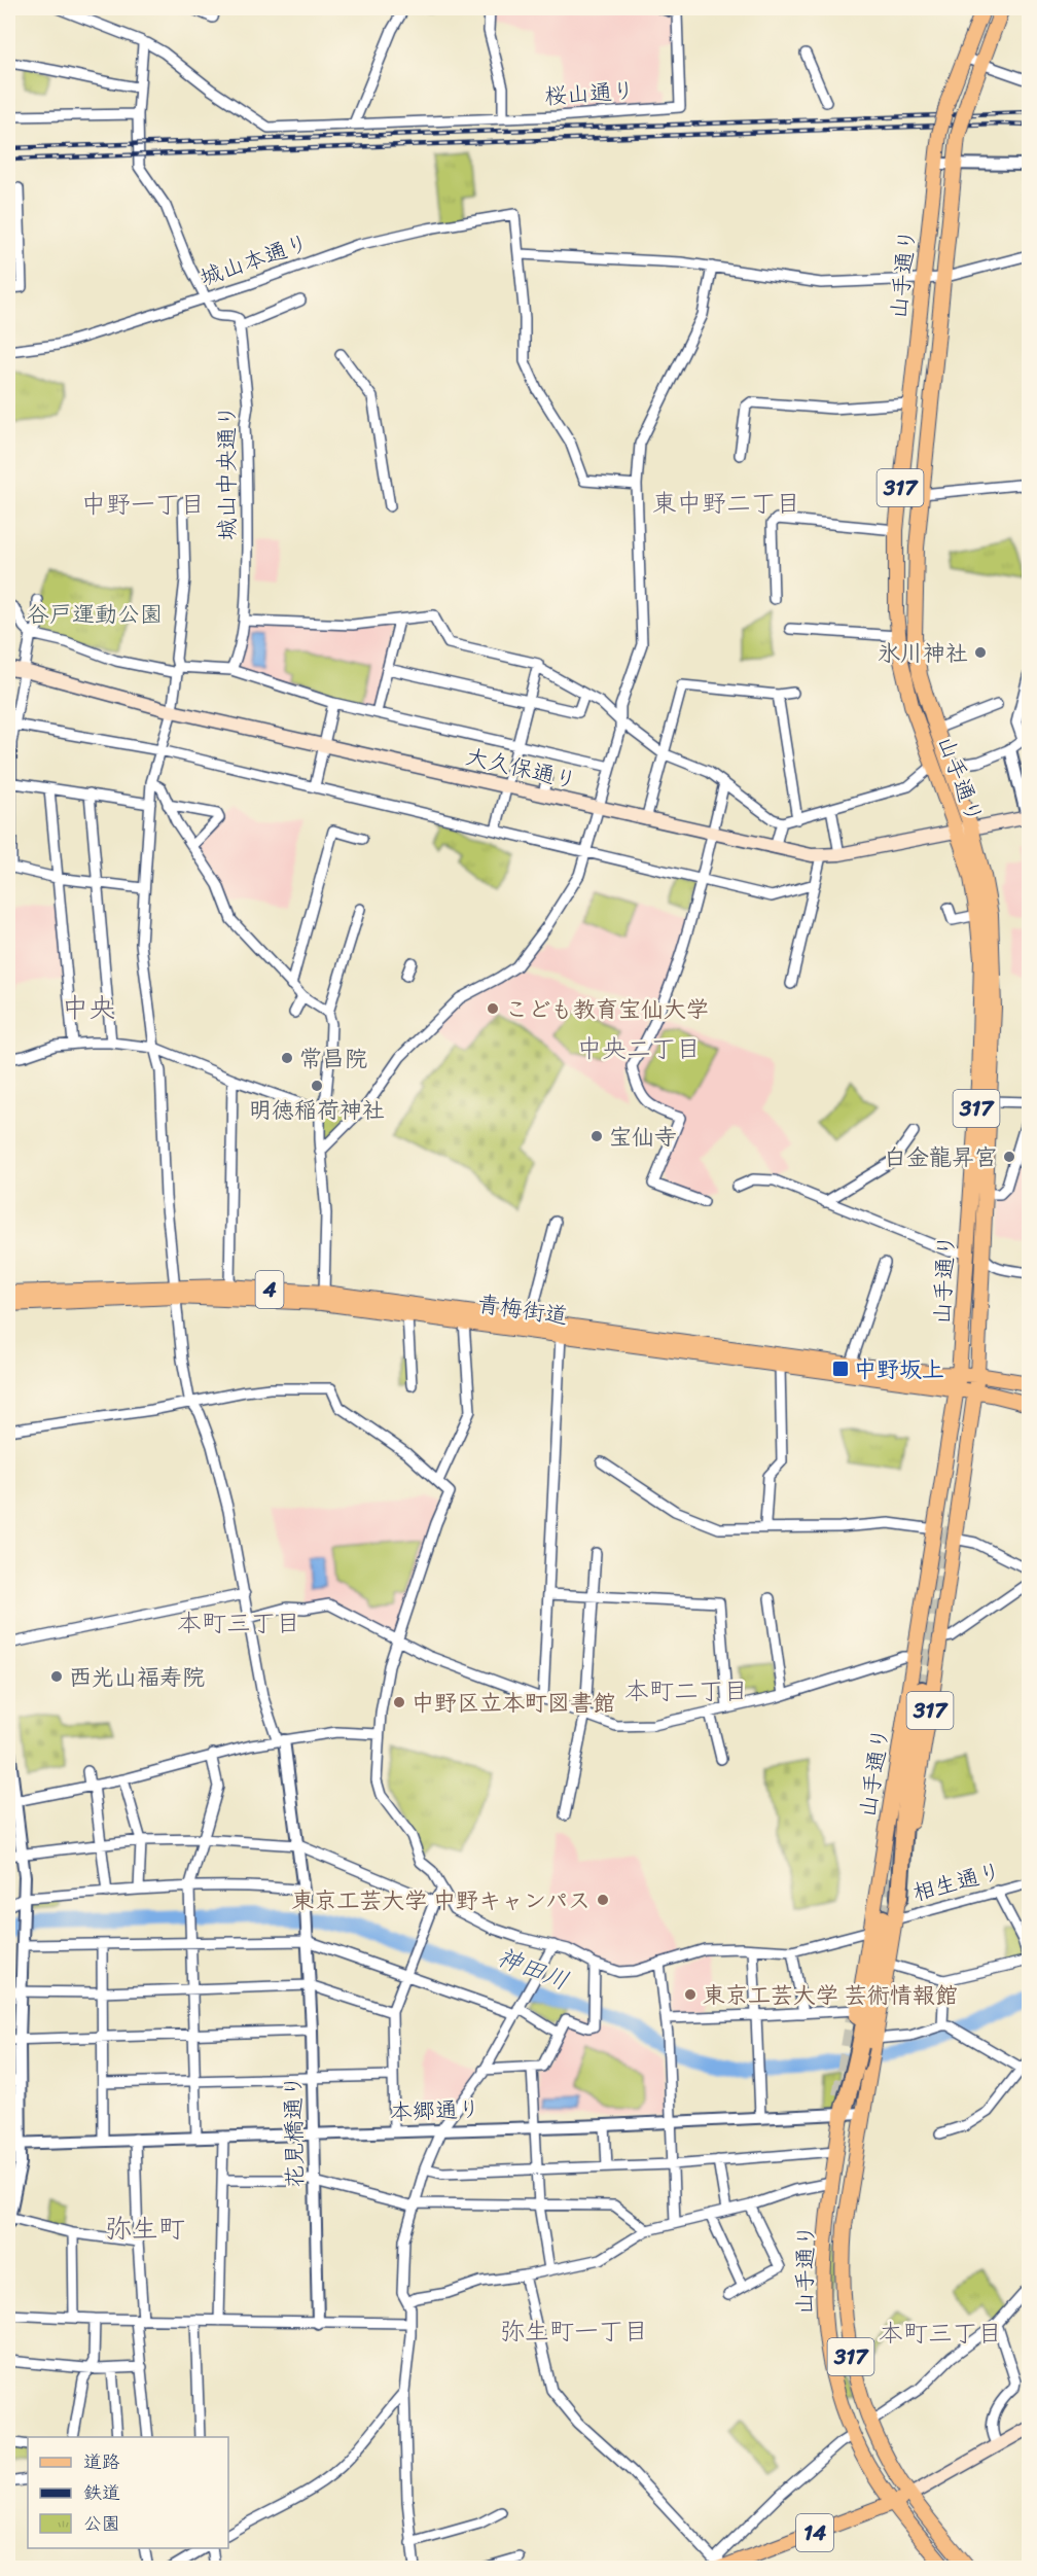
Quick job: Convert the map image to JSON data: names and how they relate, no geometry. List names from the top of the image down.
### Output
{
  "streets": {
    "main road": [
      "山手通り",
      "317",
      "大久保通り",
      "4",
      "青梅街道",
      "14"
    ],
    "street": [
      "桜山通り",
      "城山本通り",
      "城山中央通り",
      "相生通り",
      "本郷通り",
      "花見橋通り"
    ]
  },
  "crossings": [
    ["山手通り", "大久保通り"],
    ["山手通り", "青梅街道"],
    ["山手通り", "本郷通り"],
    ["山手通り", "14"],
    ["本郷通り", "花見橋通り"]
  ],
  "districts": [
    "東中野二丁目",
    "中野一丁目",
    "中央",
    "中央二丁目",
    "本町三丁目",
    "本町二丁目",
    "弥生町",
    "弥生町一丁目",
    "本町三丁目"
  ],
  "water": ["神田川"],
  "parks": ["谷戸運動公園"],
  "places": {
    "other": [
      "氷川神社",
      "こども教育宝仙大学",
      "常昌院",
      "明徳稲荷神社",
      "宝仙寺",
      "白金龍昇宮",
      "西光山福寿院",
      "中野区立本町図書館",
      "東京工芸大学 中野キャンパス",
      "東京工芸大学 芸術情報館"
    ],
    "transit": ["中野坂上"]
  },
  "legend": ["道路", "鉄道", "公園"]
}
